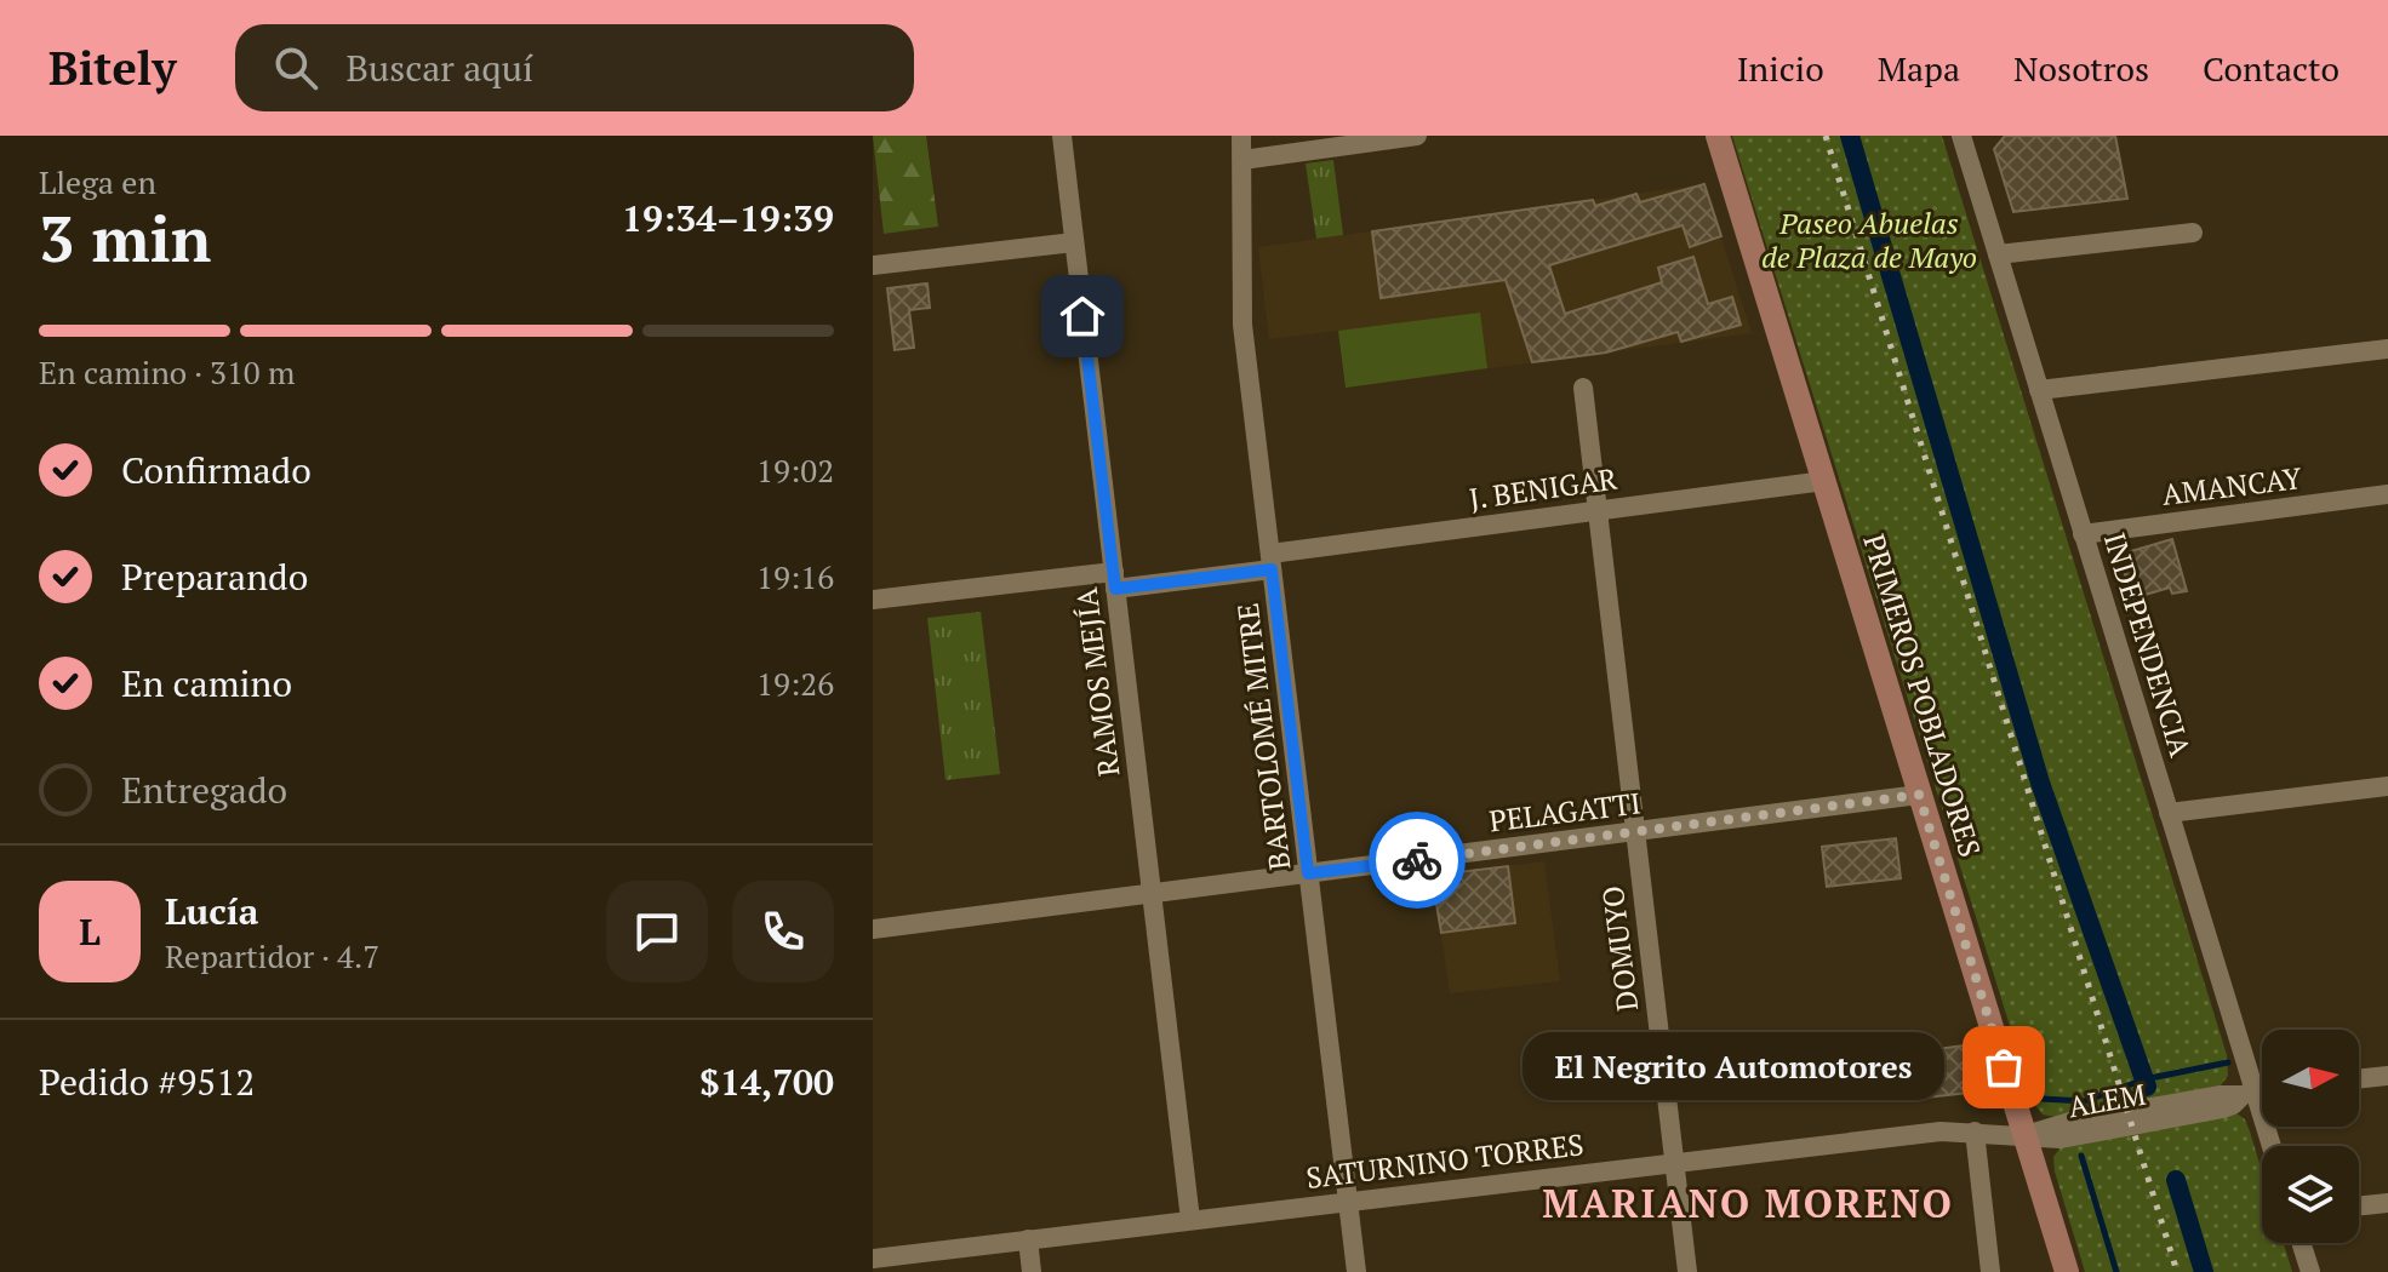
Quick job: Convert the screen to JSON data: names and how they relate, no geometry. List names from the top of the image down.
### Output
{
  "streets": {
    "main road": ["PRIMEROS POBLADORES"],
    "street": [
      "AMANCAY",
      "J. BENIGAR",
      "INDEPENDENCIA",
      "RAMOS MEJÍA",
      "BARTOLOMÉ MITRE",
      "PELAGATTI",
      "DOMUYO",
      "ALEM",
      "SATURNINO TORRES"
    ]
  },
  "crossings": [
    ["AMANCAY", "INDEPENDENCIA"],
    ["J. BENIGAR", "RAMOS MEJÍA"],
    ["J. BENIGAR", "PRIMEROS POBLADORES"],
    ["J. BENIGAR", "BARTOLOMÉ MITRE"],
    ["J. BENIGAR", "DOMUYO"],
    ["INDEPENDENCIA", "ALEM"],
    ["RAMOS MEJÍA", "PELAGATTI"],
    ["RAMOS MEJÍA", "SATURNINO TORRES"],
    ["PRIMEROS POBLADORES", "PELAGATTI"],
    ["PRIMEROS POBLADORES", "ALEM"],
    ["PRIMEROS POBLADORES", "SATURNINO TORRES"],
    ["BARTOLOMÉ MITRE", "PELAGATTI"],
    ["BARTOLOMÉ MITRE", "SATURNINO TORRES"],
    ["PELAGATTI", "DOMUYO"],
    ["DOMUYO", "SATURNINO TORRES"],
    ["ALEM", "SATURNINO TORRES"]
  ],
  "districts": ["MARIANO MORENO"],
  "parks": ["Paseo Abuelas de Plaza de Mayo"],
  "places": ["El Negrito Automotores"],
  "north": "right",
  "page": {
    "header": "Bitely",
    "search": "Buscar aquí",
    "nav": [
      "Inicio",
      "Mapa",
      "Nosotros",
      "Contacto"
    ],
    "heading": ["3 min", "Llega en", "19:34–19:39"],
    "panel": [
      "Lucía",
      "Repartidor · 4.7",
      "Pedido #9512",
      "$14,700"
    ],
    "bar": "En camino · 310 m",
    "list": [
      ["Confirmado", "19:02"],
      ["Preparando", "19:16"],
      ["En camino", "19:26"],
      "Entregado"
    ],
    "round": "L",
    "bubble": "El Negrito Automotores"
  }
}
